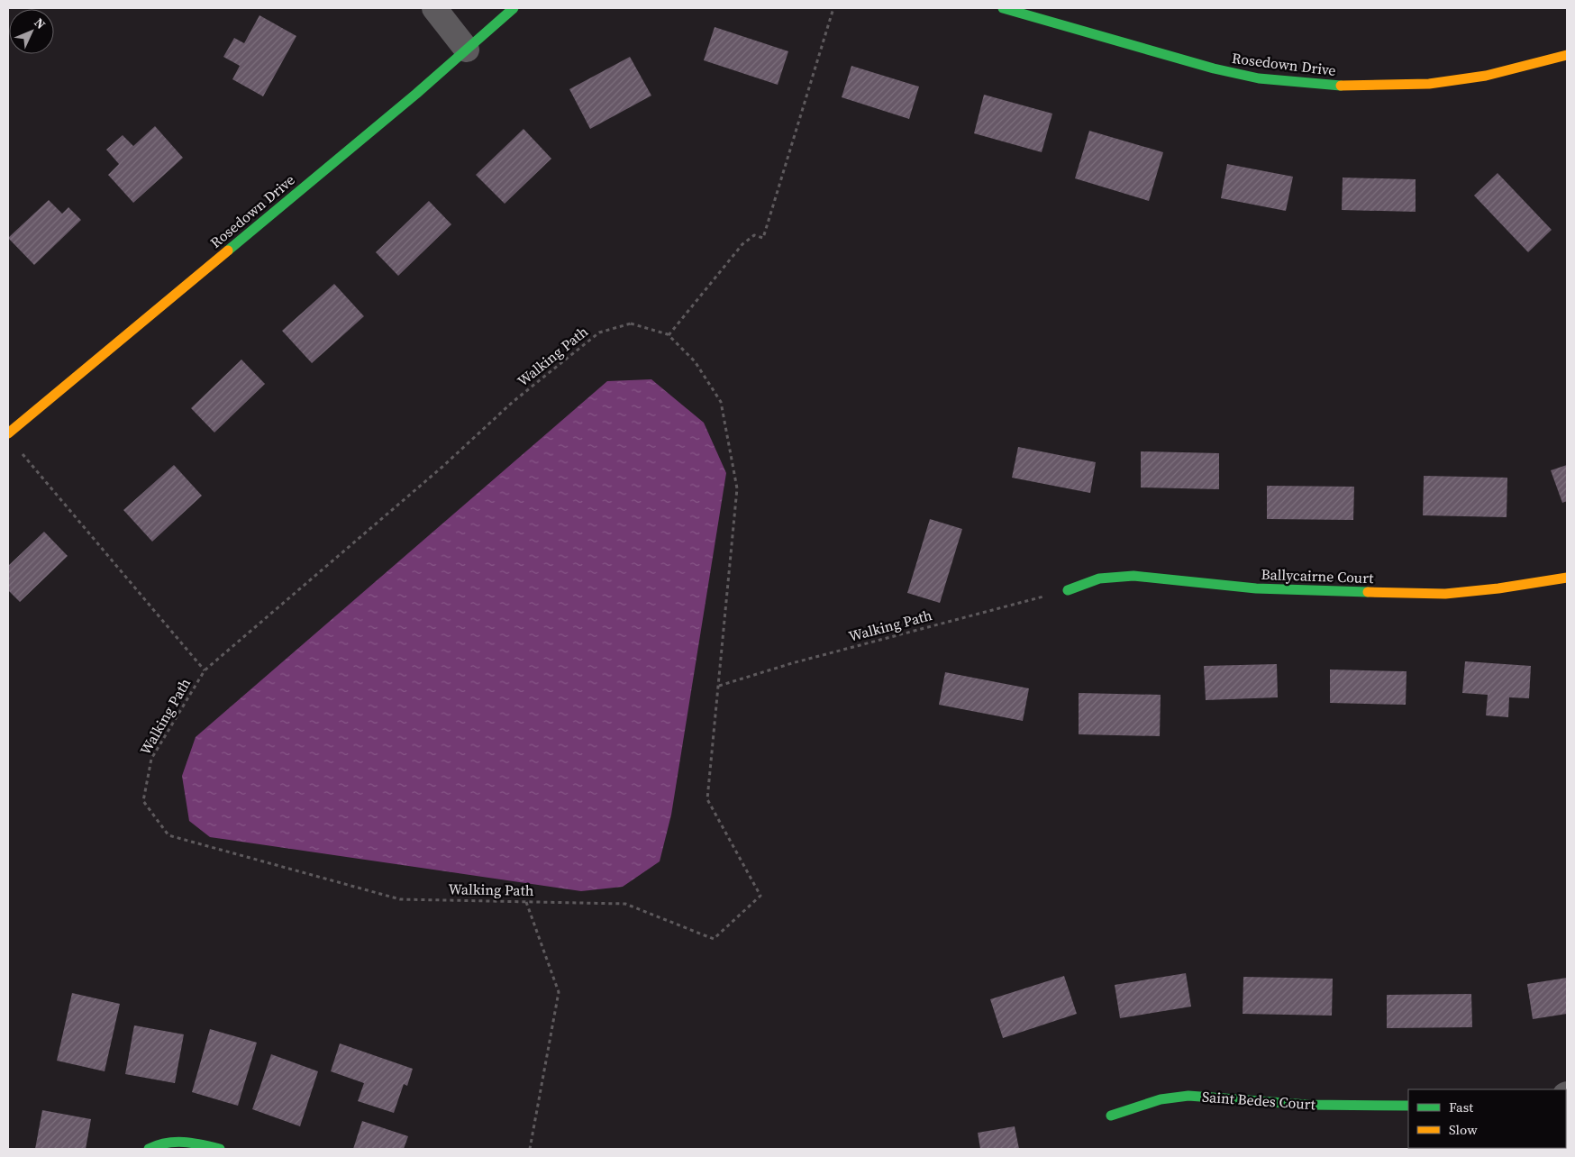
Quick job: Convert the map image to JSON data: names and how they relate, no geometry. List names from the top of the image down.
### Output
{
  "streets": {
    "street": ["Rosedown Drive", "Ballycairne Court", "Saint Bedes Court"],
    "path": ["Walking Path"]
  },
  "crossings": [
    ["Walking Path", "Ballycairne Court"]
  ],
  "legend": ["Fast", "Slow"],
  "north": "top right"
}
